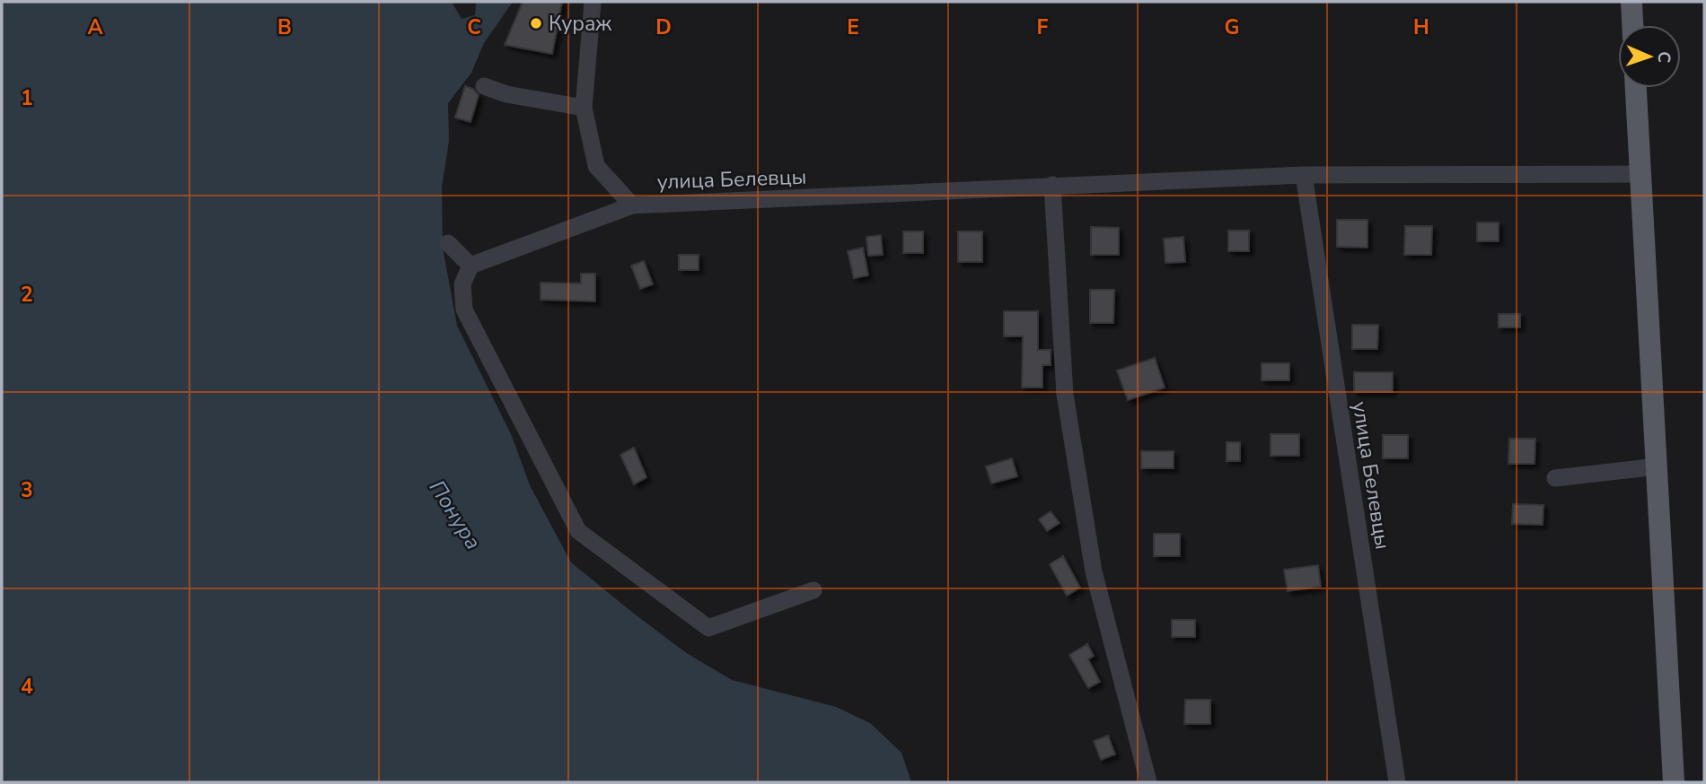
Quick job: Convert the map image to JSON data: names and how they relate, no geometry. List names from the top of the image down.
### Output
{
  "streets": {
    "street": ["улица Белевцы"]
  },
  "water": ["Понура"],
  "places": ["Кураж"],
  "north": "right",
  "grid": {
    "columns": [
      "A",
      "B",
      "C",
      "D",
      "E",
      "F",
      "G",
      "H"
    ],
    "rows": [
      "1",
      "2",
      "3",
      "4"
    ]
  }
}
